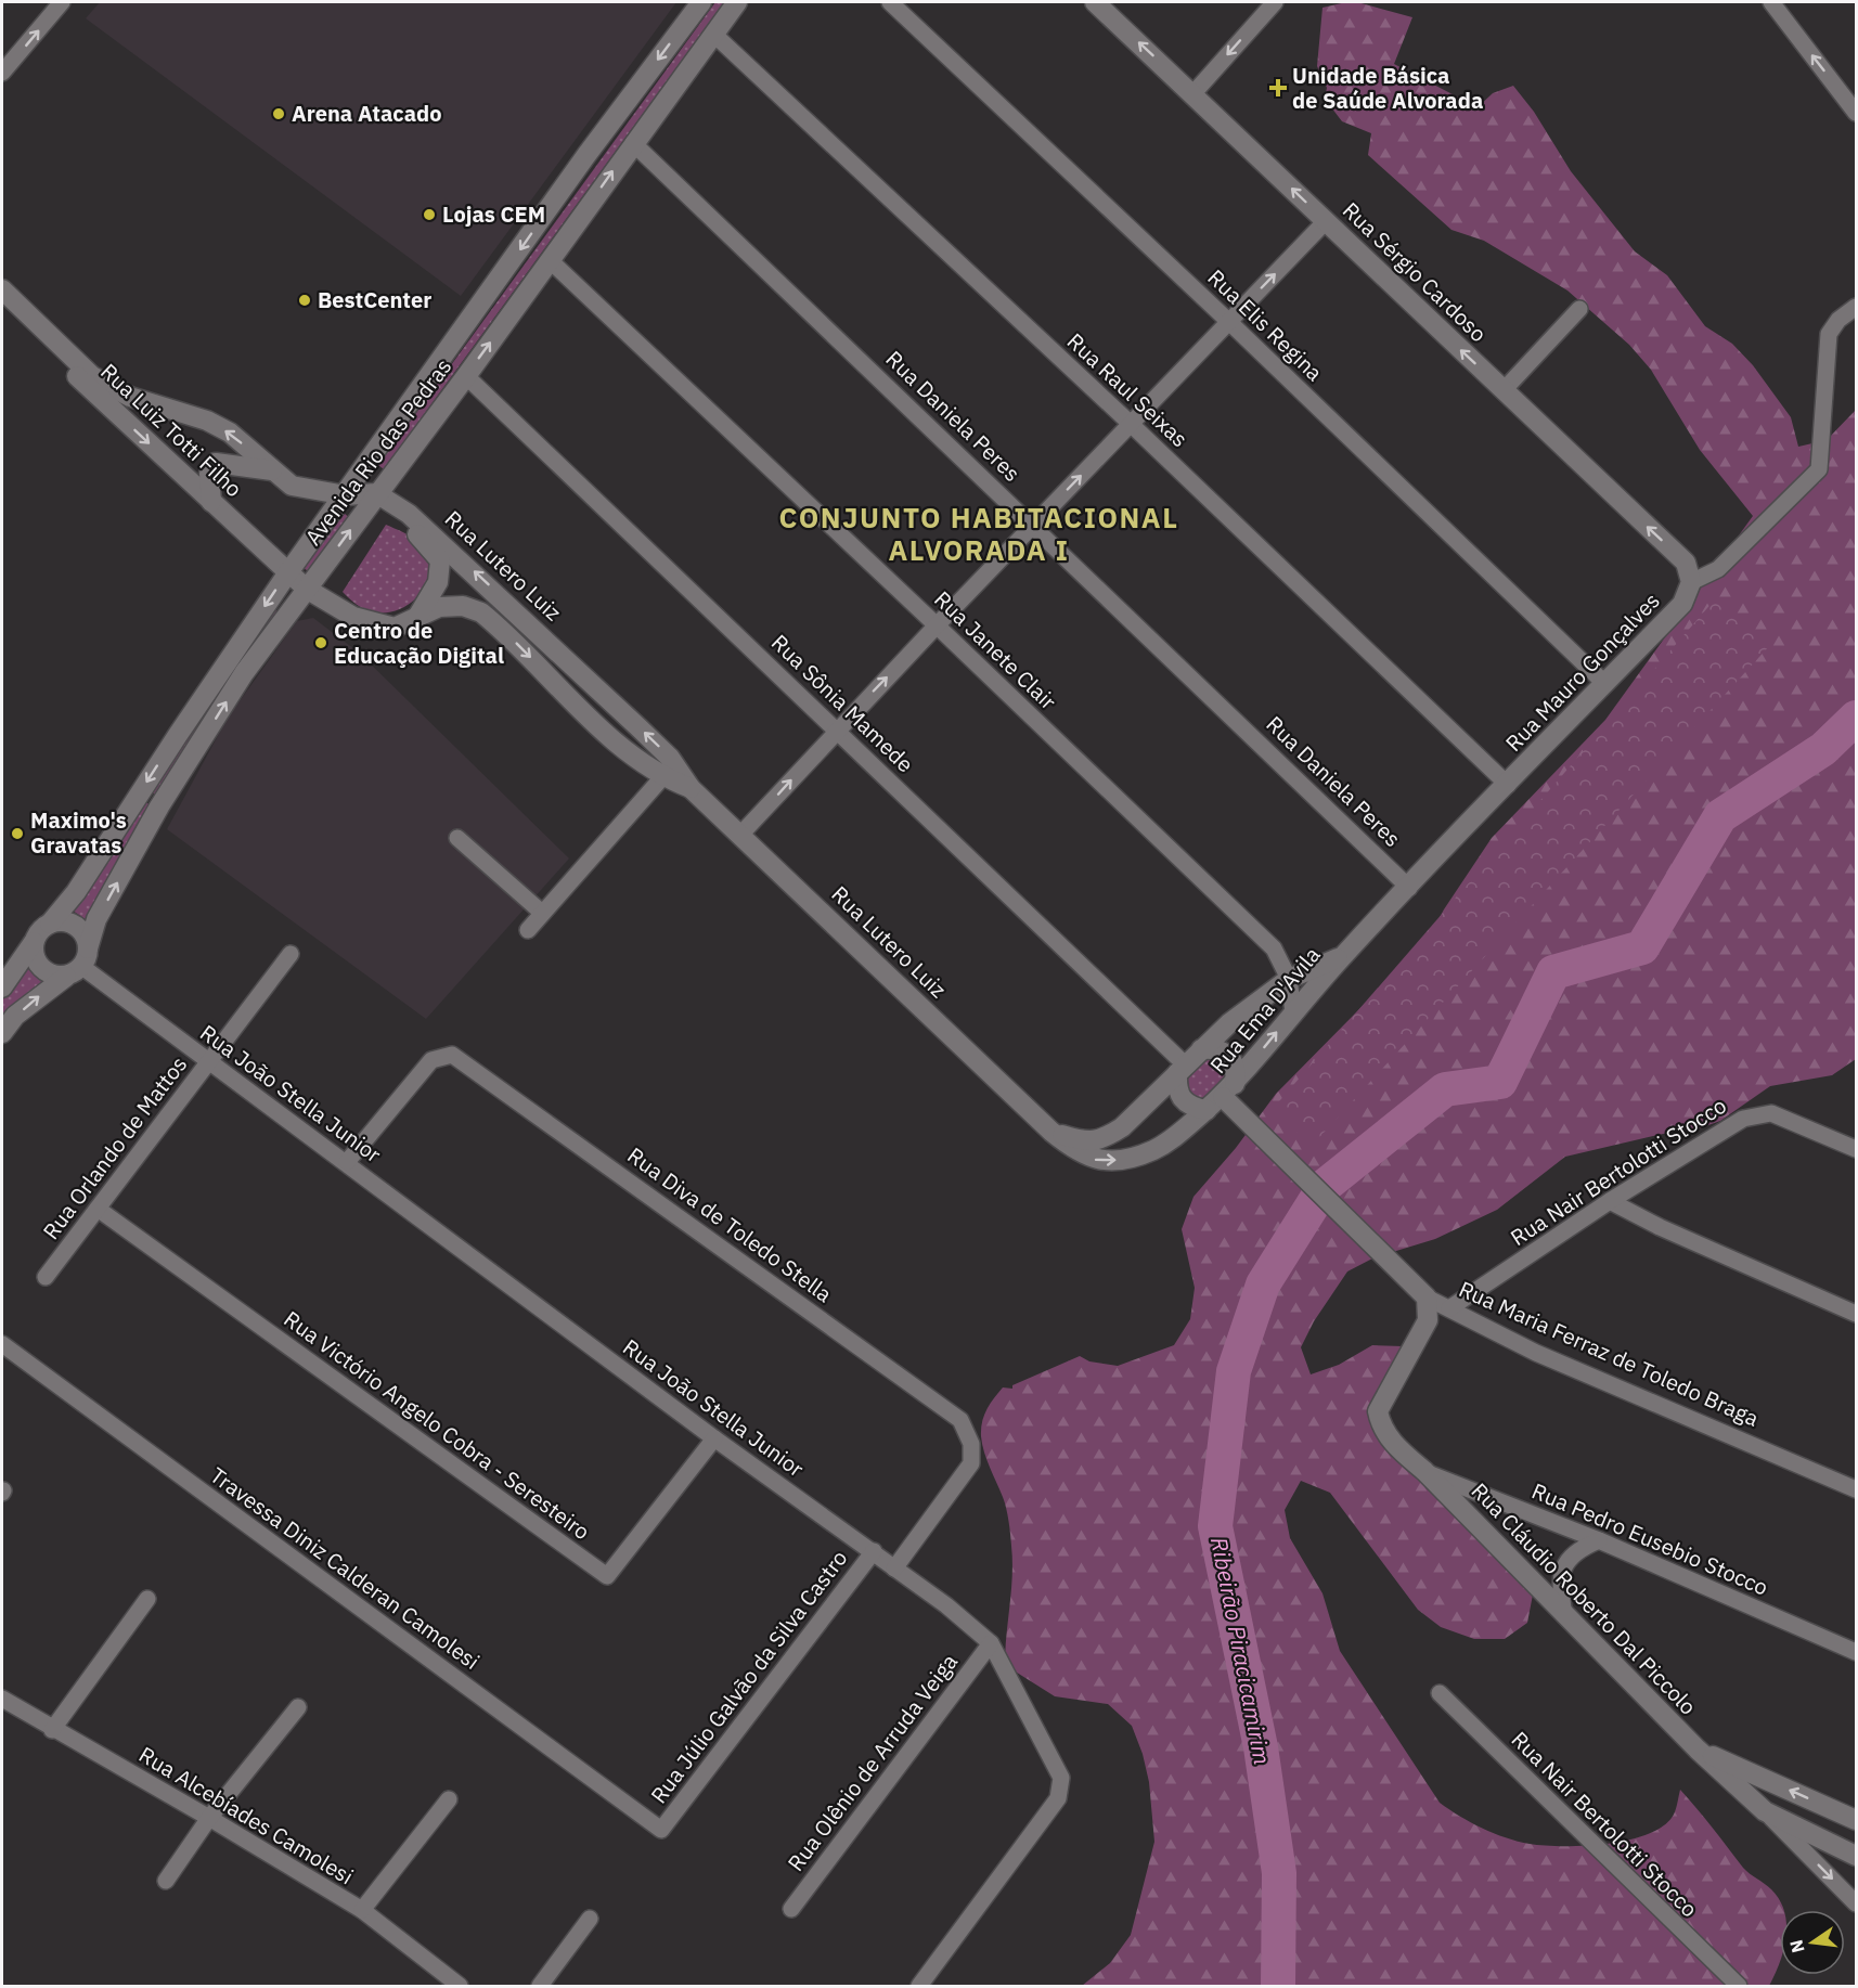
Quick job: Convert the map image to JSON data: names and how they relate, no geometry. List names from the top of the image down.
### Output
{
  "streets": {
    "street": [
      "Rua Sérgio Cardoso",
      "Rua Elis Regina",
      "Rua Raul Seixas",
      "Rua Daniela Peres",
      "Rua Luiz Totti Filho",
      "Avenida Rio das Pedras",
      "Rua Lutero Luiz",
      "Rua Janete Clair",
      "Rua Mauro Gonçalves",
      "Rua Sônia Mamede",
      "Rua Ema D'Avila",
      "Rua João Stella Junior",
      "Rua Orlando de Mattos",
      "Rua Nair Bertolotti Stocco",
      "Rua Diva de Toledo Stella",
      "Rua Maria Ferraz de Toledo Braga",
      "Rua Victório Angelo Cobra - Seresteiro",
      "Rua Pedro Eusebio Stocco",
      "Travessa Diniz Calderan Camolesi",
      "Rua Cláudio Roberto Dal Piccolo",
      "Rua Júlio Galvão da Silva Castro",
      "Rua Olênio de Arruda Veiga",
      "Rua Alcebíades Camolesi"
    ]
  },
  "crossings": [
    ["Rua Sérgio Cardoso", "Rua Mauro Gonçalves"],
    ["Rua Elis Regina", "Rua Mauro Gonçalves"],
    ["Rua Raul Seixas", "Avenida Rio das Pedras"],
    ["Rua Raul Seixas", "Rua Mauro Gonçalves"],
    ["Rua Daniela Peres", "Avenida Rio das Pedras"],
    ["Rua Daniela Peres", "Rua Mauro Gonçalves"],
    ["Rua Luiz Totti Filho", "Avenida Rio das Pedras"],
    ["Rua Luiz Totti Filho", "Rua Lutero Luiz"],
    ["Avenida Rio das Pedras", "Rua Lutero Luiz"],
    ["Avenida Rio das Pedras", "Rua Janete Clair"],
    ["Avenida Rio das Pedras", "Rua Sônia Mamede"],
    ["Avenida Rio das Pedras", "Rua João Stella Junior"],
    ["Rua Lutero Luiz", "Rua Ema D'Avila"],
    ["Rua Janete Clair", "Rua Ema D'Avila"],
    ["Rua Mauro Gonçalves", "Rua Ema D'Avila"],
    ["Rua Sônia Mamede", "Rua Ema D'Avila"],
    ["Rua Sônia Mamede", "Rua Maria Ferraz de Toledo Braga"],
    ["Rua Ema D'Avila", "Rua Maria Ferraz de Toledo Braga"],
    ["Rua João Stella Junior", "Rua Orlando de Mattos"],
    ["Rua João Stella Junior", "Rua Diva de Toledo Stella"],
    ["Rua João Stella Junior", "Rua Victório Angelo Cobra - Seresteiro"],
    ["Rua João Stella Junior", "Rua Júlio Galvão da Silva Castro"],
    ["Rua João Stella Junior", "Rua Olênio de Arruda Veiga"],
    ["Rua Orlando de Mattos", "Rua Victório Angelo Cobra - Seresteiro"],
    ["Rua Nair Bertolotti Stocco", "Rua Maria Ferraz de Toledo Braga"],
    ["Rua Maria Ferraz de Toledo Braga", "Rua Cláudio Roberto Dal Piccolo"],
    ["Rua Pedro Eusebio Stocco", "Rua Cláudio Roberto Dal Piccolo"],
    ["Travessa Diniz Calderan Camolesi", "Rua Júlio Galvão da Silva Castro"]
  ],
  "one_way": ["Rua Sérgio Cardoso"],
  "districts": ["CONJUNTO HABITACIONAL ALVORADA I"],
  "water": ["Ribeirão Piracicamirim"],
  "places": {
    "health": ["Unidade Básica de Saúde Alvorada"],
    "other": [
      "Arena Atacado",
      "Lojas CEM",
      "BestCenter",
      "Centro de Educação Digital",
      "Maximo's Gravatas"
    ]
  },
  "north": "left"
}
